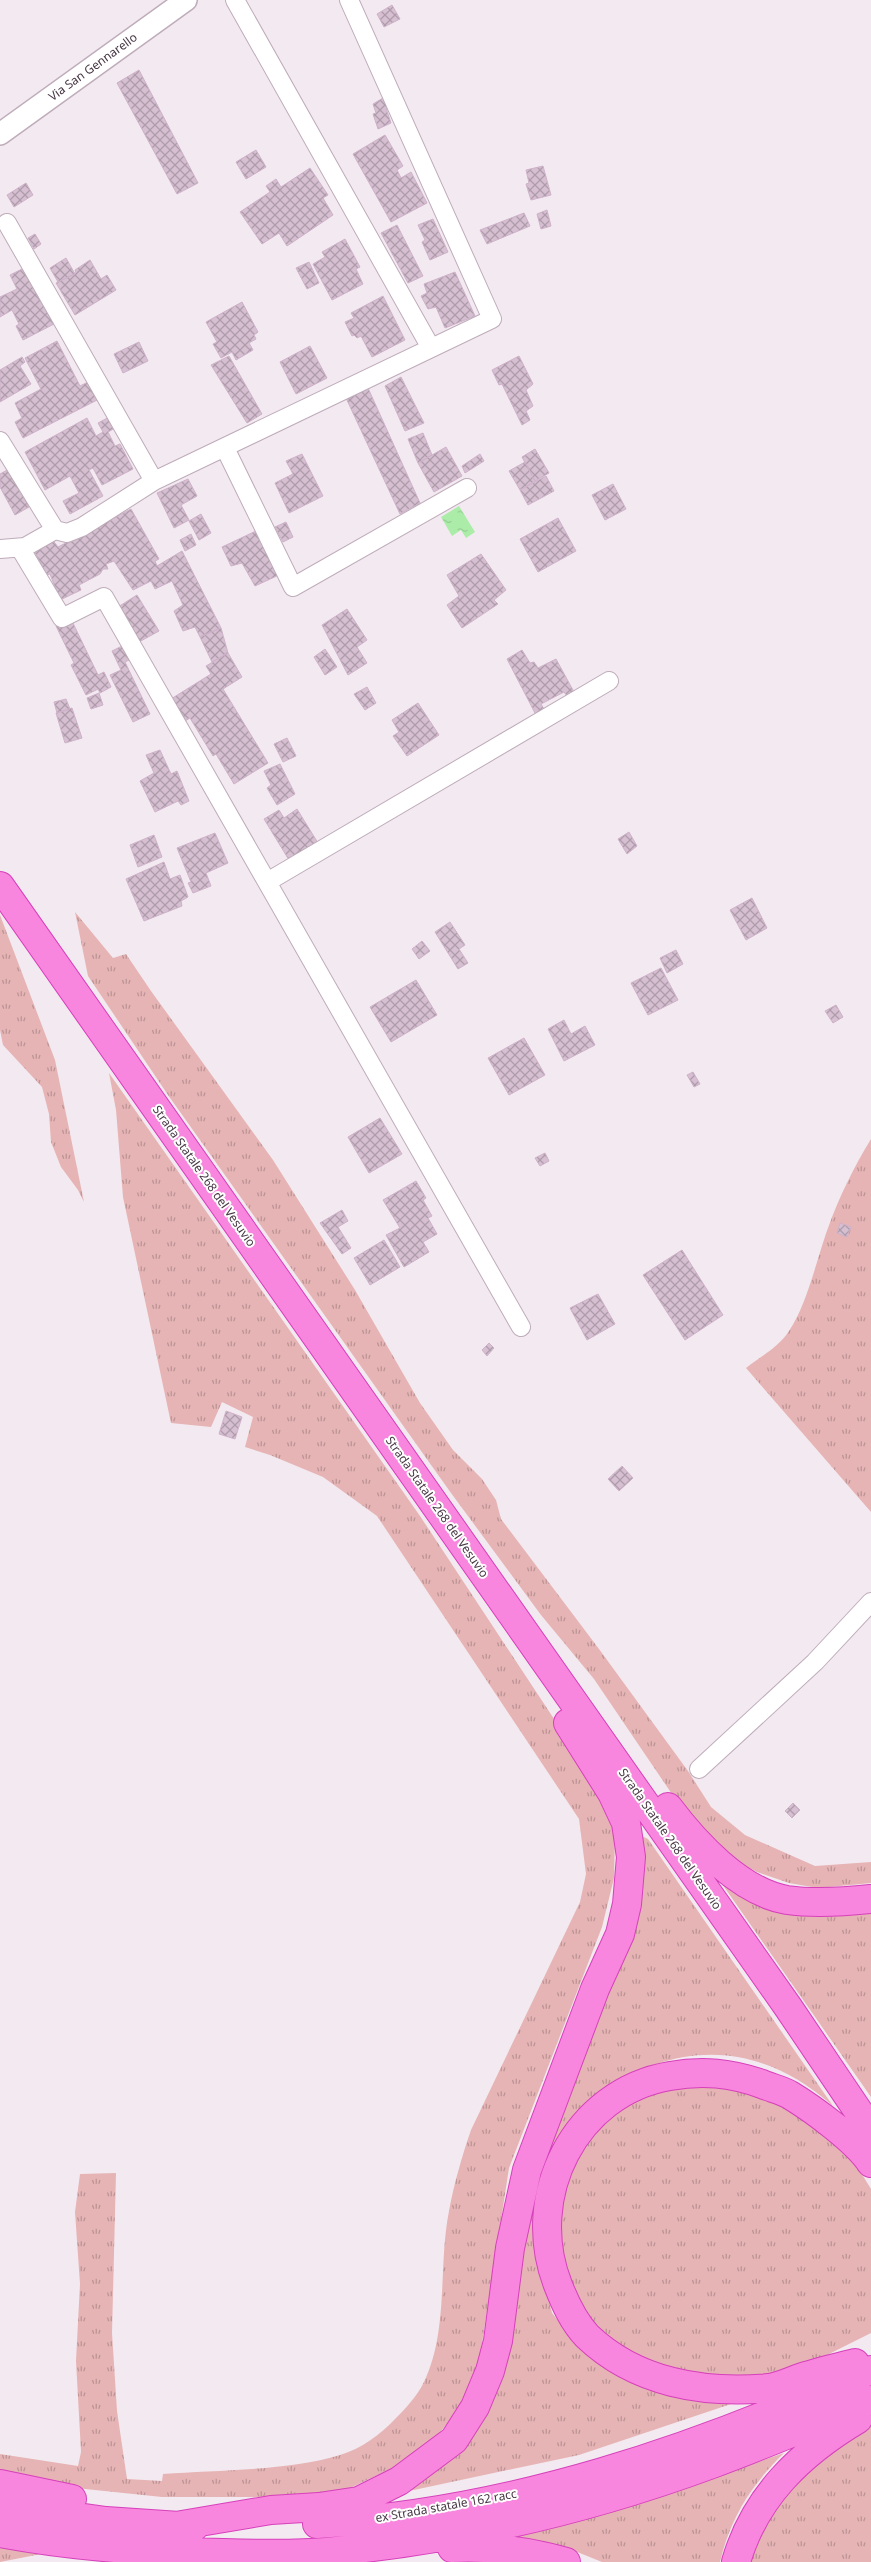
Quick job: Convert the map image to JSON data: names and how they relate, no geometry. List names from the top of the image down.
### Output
{
  "streets": {
    "highway": ["Strada Statale 268 del Vesuvio", "ex Strada statale 162 racc"],
    "street": ["Via San Gennarello"]
  }
}
